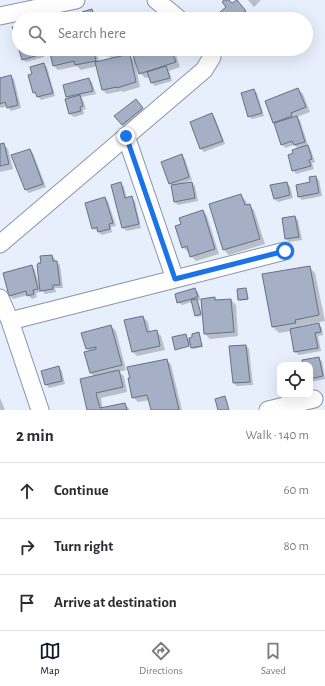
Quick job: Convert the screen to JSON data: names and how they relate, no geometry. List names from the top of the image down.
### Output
{
  "page": {
    "search": "Search here",
    "heading": ["2 min", "Walk · 140 m"],
    "list": [
      ["Continue", "60 m"],
      ["Turn right", "80 m"],
      "Arrive at destination"
    ],
    "nav": ["Map", "Directions", "Saved"]
  }
}
